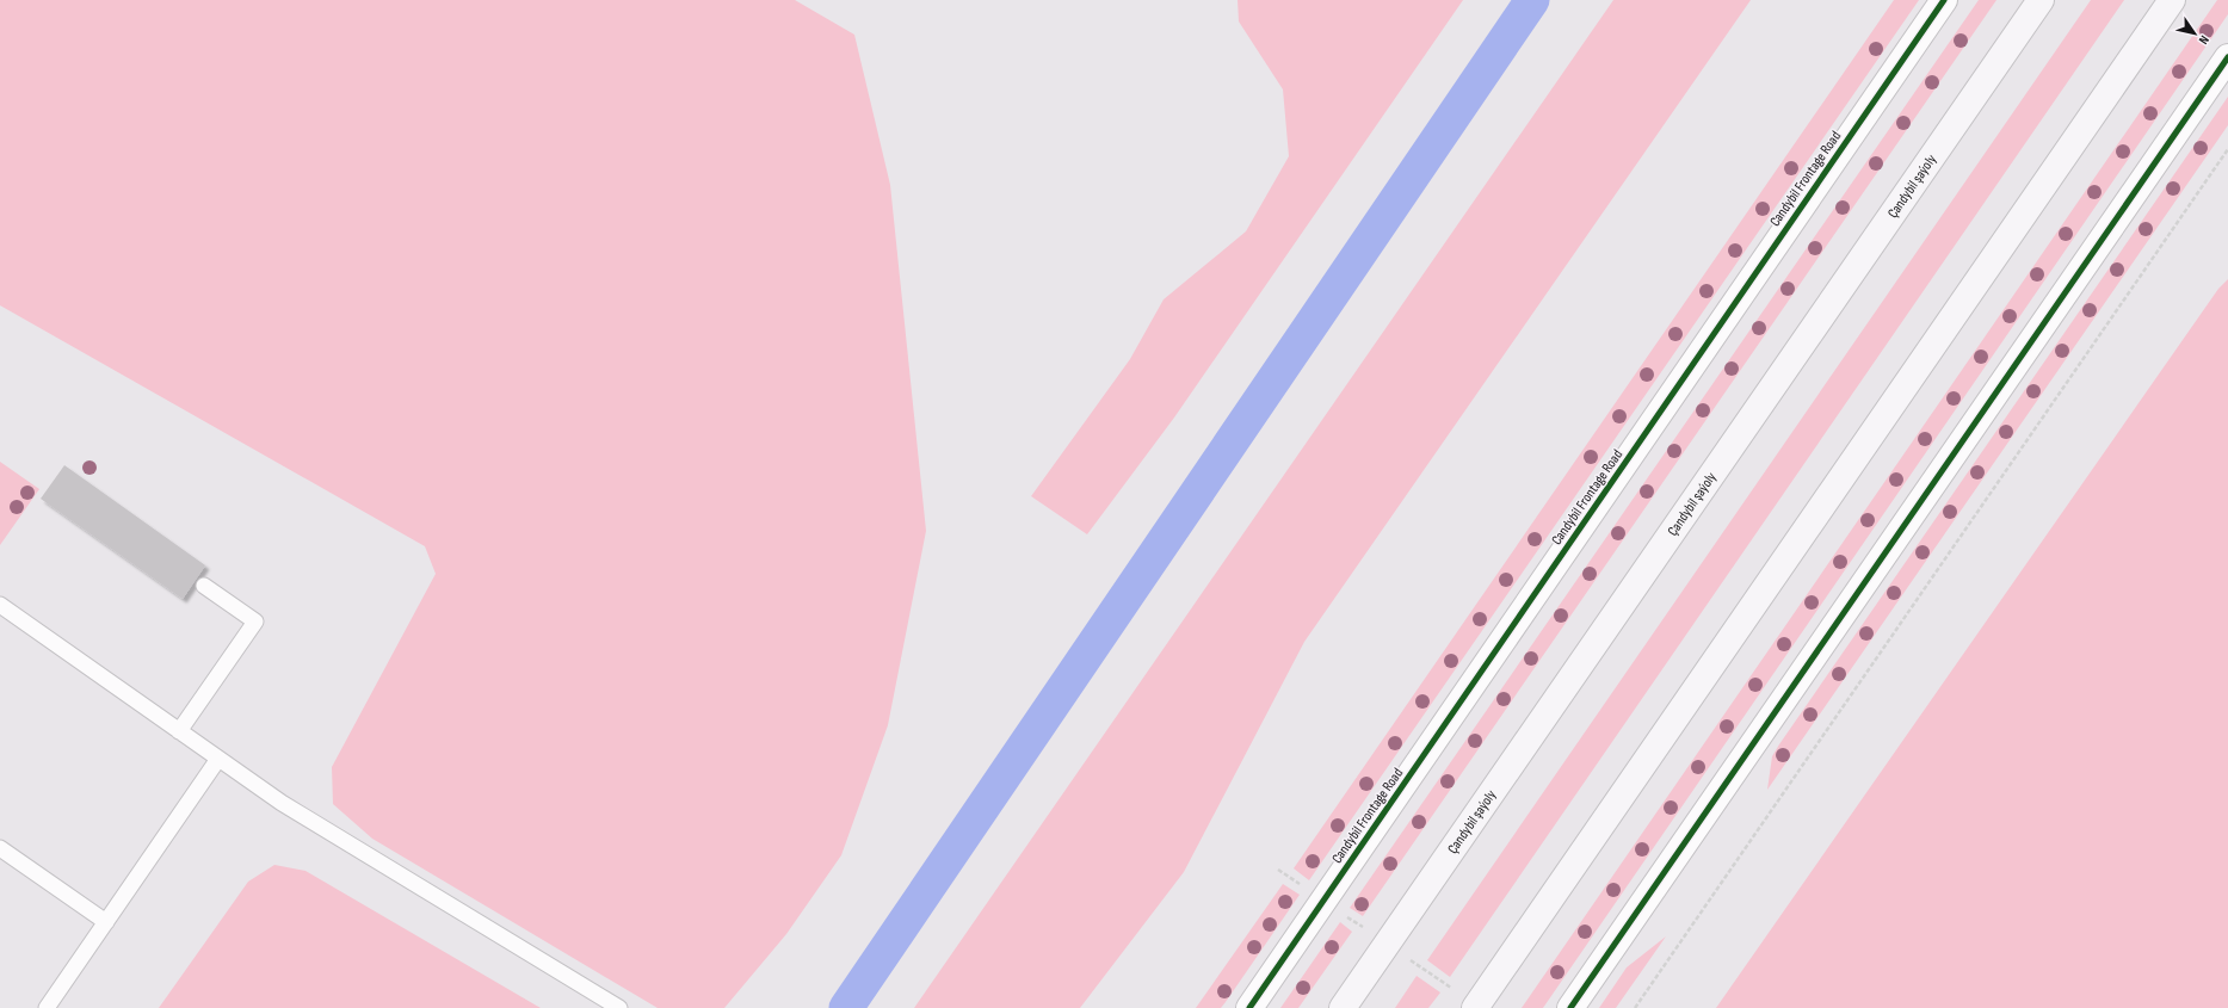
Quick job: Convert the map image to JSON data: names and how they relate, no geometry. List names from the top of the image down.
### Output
{
  "streets": {
    "main road": ["Çandybil şaýoly"],
    "street": ["Candybil Frontage Road"]
  },
  "north": "bottom right"
}
